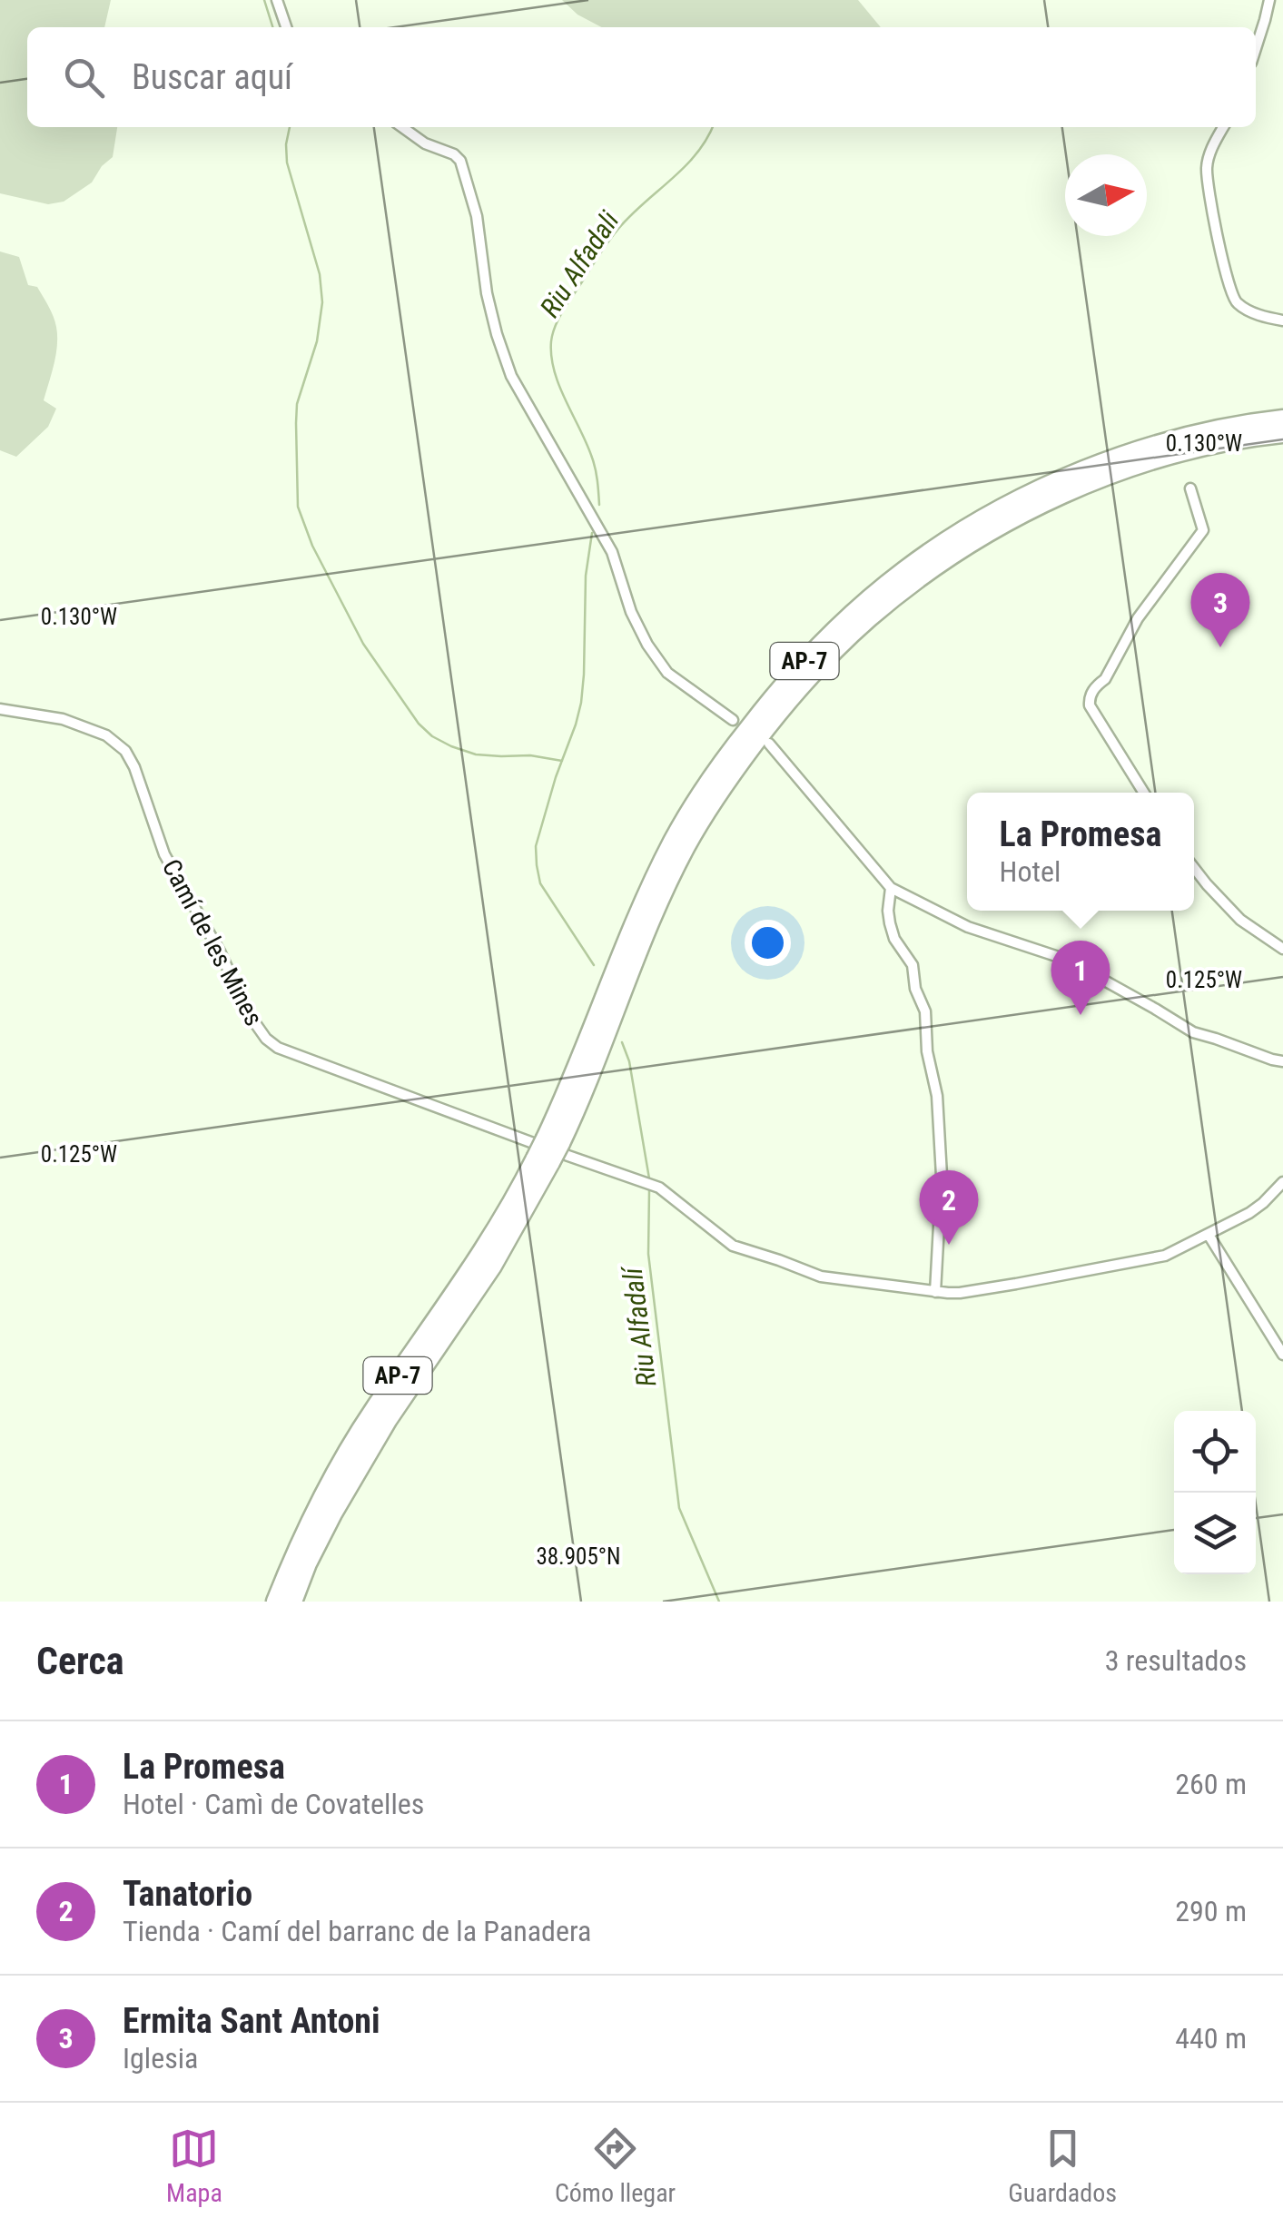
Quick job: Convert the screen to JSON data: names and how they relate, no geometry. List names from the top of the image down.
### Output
{
  "streets": {
    "highway": ["AP-7"],
    "street": ["Camí de les Mines"]
  },
  "crossings": [
    ["AP-7", "Camí de les Mines"]
  ],
  "water": ["Riu Alfadali", "Riu Alfadalí"],
  "north": "right",
  "page": {
    "search": "Buscar aquí",
    "pins": ["3", "1", "2"],
    "popup": ["La Promesa", "Hotel"],
    "heading": ["Cerca", "3 resultados"],
    "list": [
      {
        "mark": "1",
        "name": "La Promesa",
        "note": "Hotel · Camì de Covatelles",
        "value": "260 m"
      },
      {
        "mark": "2",
        "name": "Tanatorio",
        "note": "Tienda · Camí del barranc de la Panadera",
        "value": "290 m"
      },
      {
        "mark": "3",
        "name": "Ermita Sant Antoni",
        "note": "Iglesia",
        "value": "440 m"
      }
    ],
    "nav": ["Mapa", "Cómo llegar", "Guardados"]
  },
  "coordinates": ["0.130°W", "0.125°W", "38.905°N"]
}
